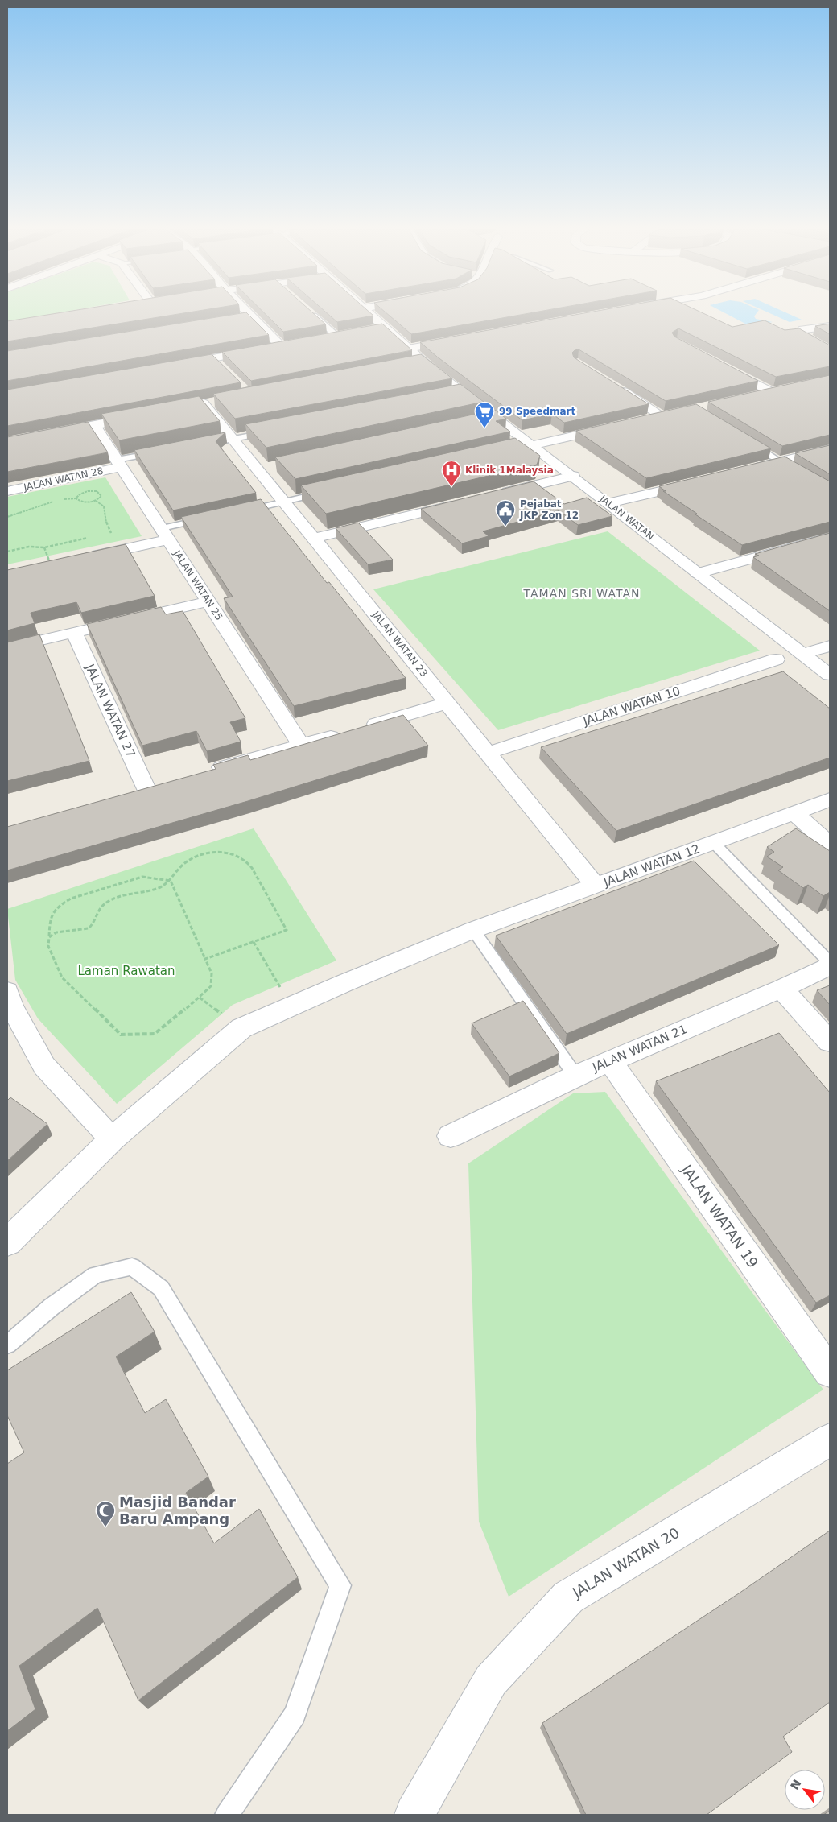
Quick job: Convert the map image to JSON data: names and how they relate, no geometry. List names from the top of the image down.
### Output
{
  "streets": {
    "street": [
      "JALAN WATAN 28",
      "JALAN WATAN",
      "JALAN WATAN 25",
      "JALAN WATAN 23",
      "JALAN WATAN 10",
      "JALAN WATAN 27",
      "JALAN WATAN 12",
      "JALAN WATAN 21",
      "JALAN WATAN 19",
      "JALAN WATAN 20"
    ]
  },
  "crossings": [
    ["JALAN WATAN 28", "JALAN WATAN 25"],
    ["JALAN WATAN 23", "JALAN WATAN 10"],
    ["JALAN WATAN 23", "JALAN WATAN 12"],
    ["JALAN WATAN 21", "JALAN WATAN 19"]
  ],
  "districts": ["TAMAN SRI WATAN"],
  "parks": ["Laman Rawatan"],
  "places": {
    "supermarket": ["99 Speedmart"],
    "hospital": ["Klinik 1Malaysia"],
    "public building": ["Pejabat JKP Zon 12"],
    "mosque": ["Masjid Bandar Baru Ampang"]
  },
  "north": "top left"
}
